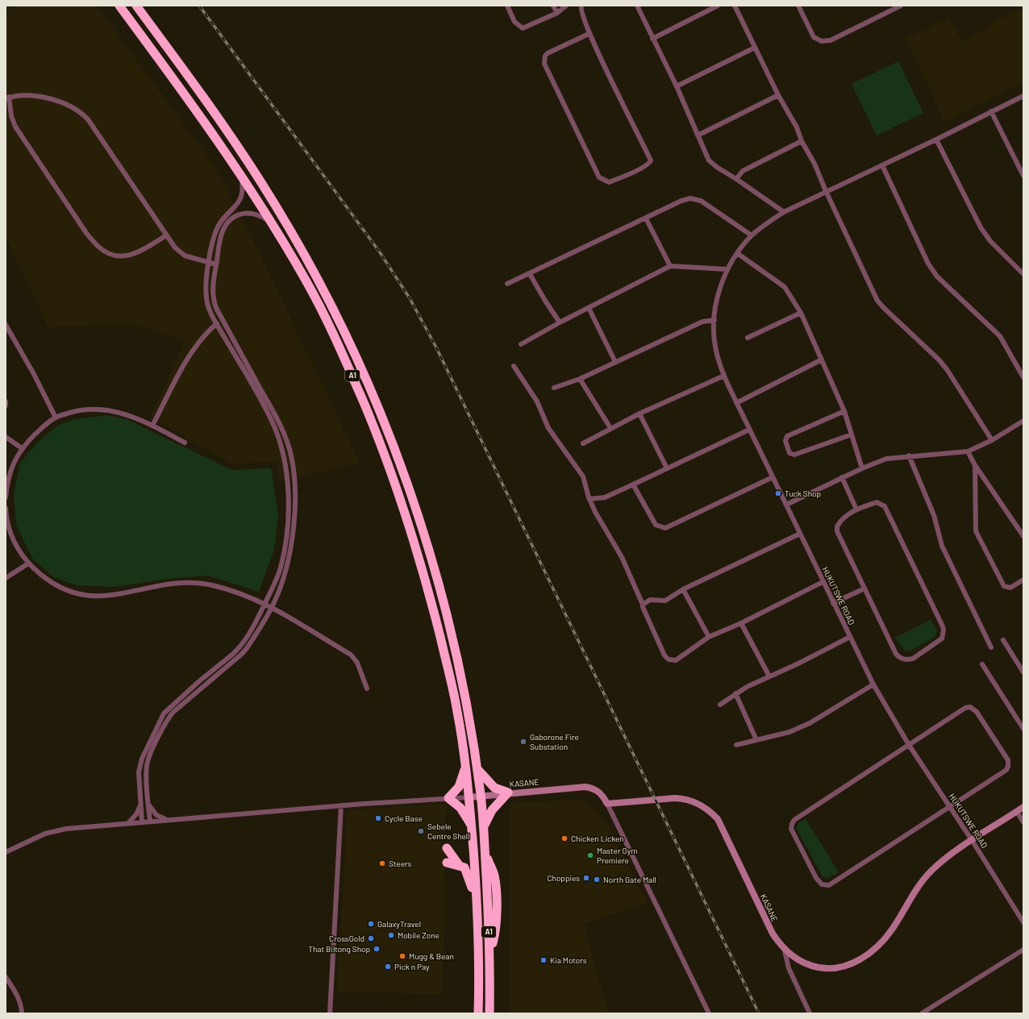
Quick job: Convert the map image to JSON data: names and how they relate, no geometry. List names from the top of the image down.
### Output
{
  "streets": {
    "highway": ["A1"],
    "street": ["HUKUTSWE ROAD", "KASANE"]
  },
  "crossings": [
    ["A1", "KASANE"],
    ["HUKUTSWE ROAD", "KASANE"]
  ],
  "places": [
    "Tuck Shop",
    "Gaborone Fire Substation",
    "Cycle Base",
    "Sebele Centre Shell",
    "Chicken Licken",
    "Master Gym Premiere",
    "Steers",
    "Choppies",
    "North Gate Mall",
    "GalaxyTravel",
    "Mobile Zone",
    "CrossGold",
    "That Biltong Shop",
    "Mugg & Bean",
    "Kia Motors",
    "Pick n Pay"
  ]
}
